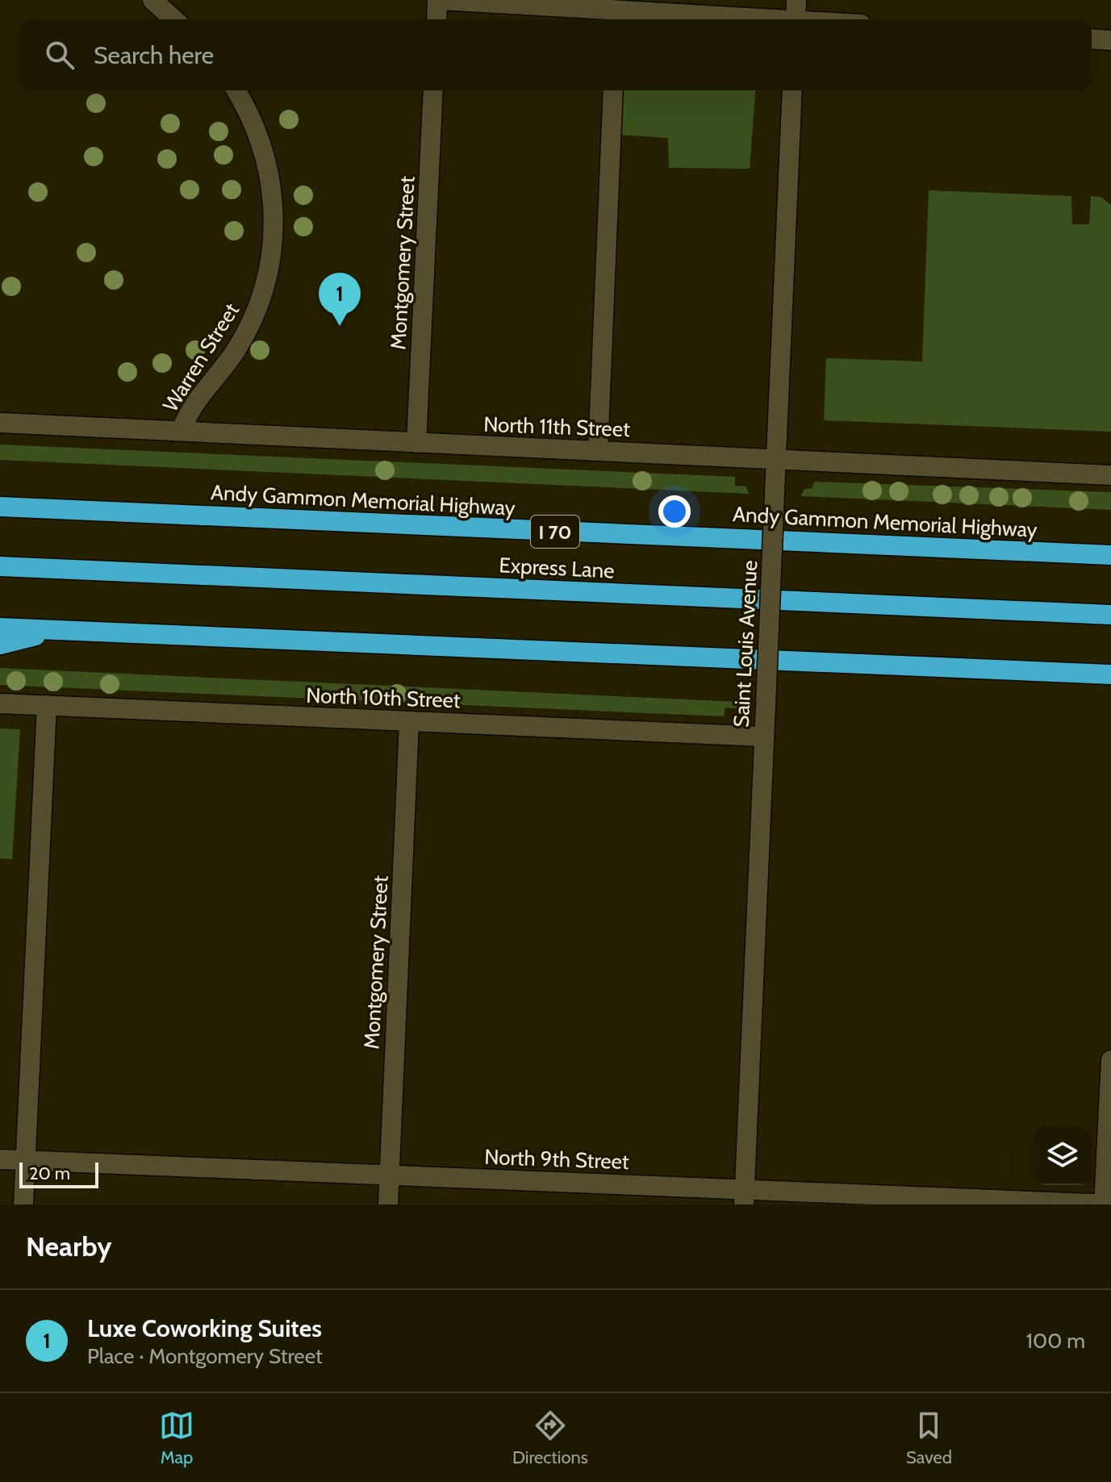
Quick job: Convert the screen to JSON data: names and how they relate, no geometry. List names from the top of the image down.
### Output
{
  "streets": {
    "highway": ["Andy Gammon Memorial Highway", "I 70", "Express Lane"],
    "street": [
      "Montgomery Street",
      "Warren Street",
      "North 11th Street",
      "Saint Louis Avenue",
      "North 10th Street",
      "North 9th Street"
    ]
  },
  "crossings": [
    ["Montgomery Street", "North 11th Street"],
    ["Montgomery Street", "North 10th Street"],
    ["Montgomery Street", "North 9th Street"],
    ["Warren Street", "North 11th Street"],
    ["North 11th Street", "Saint Louis Avenue"],
    ["Saint Louis Avenue", "North 10th Street"],
    ["Saint Louis Avenue", "North 9th Street"]
  ],
  "scale_bar": "20 m",
  "page": {
    "search": "Search here",
    "pins": "1",
    "scale": "20 m",
    "heading": "Nearby",
    "list": [
      {
        "mark": "1",
        "name": "Luxe Coworking Suites",
        "note": "Place · Montgomery Street",
        "value": "100 m"
      }
    ],
    "nav": ["Map", "Directions", "Saved"]
  }
}
